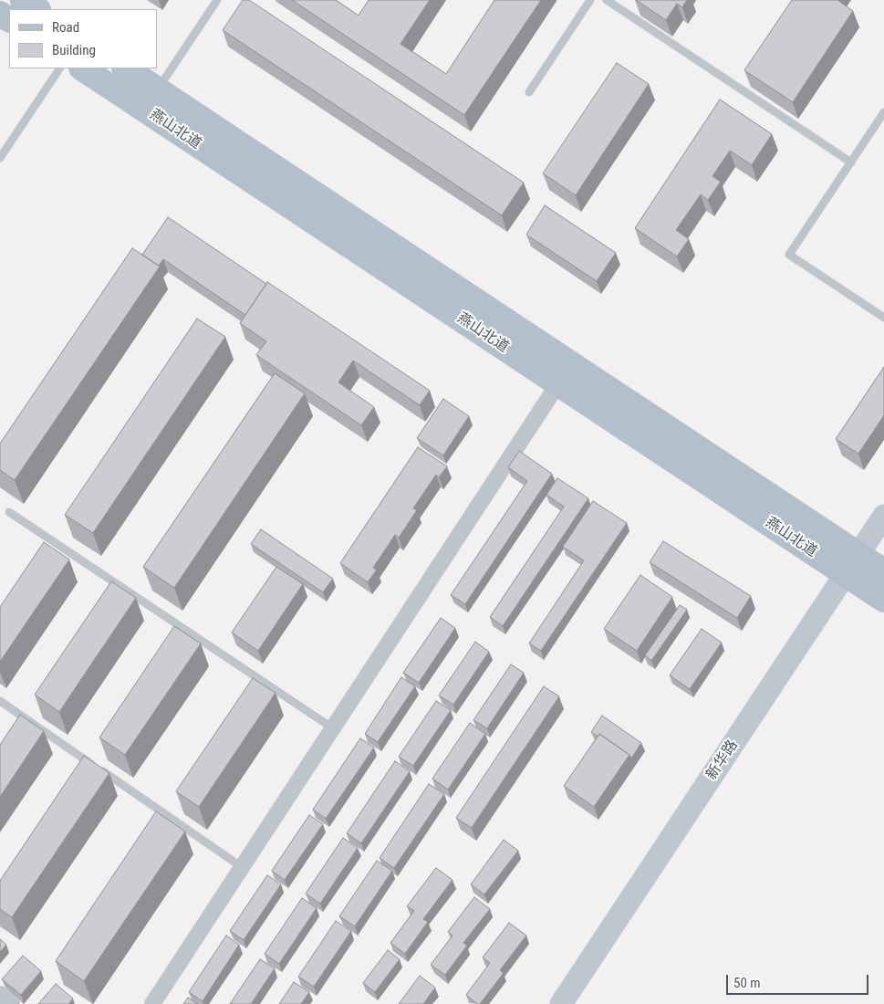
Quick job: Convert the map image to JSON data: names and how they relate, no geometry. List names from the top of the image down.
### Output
{
  "streets": {
    "main road": ["燕山北道", "新华路"]
  },
  "crossings": [
    ["燕山北道", "新华路"]
  ],
  "legend": ["Road", "Building"],
  "scale_bar": "50 m"
}
